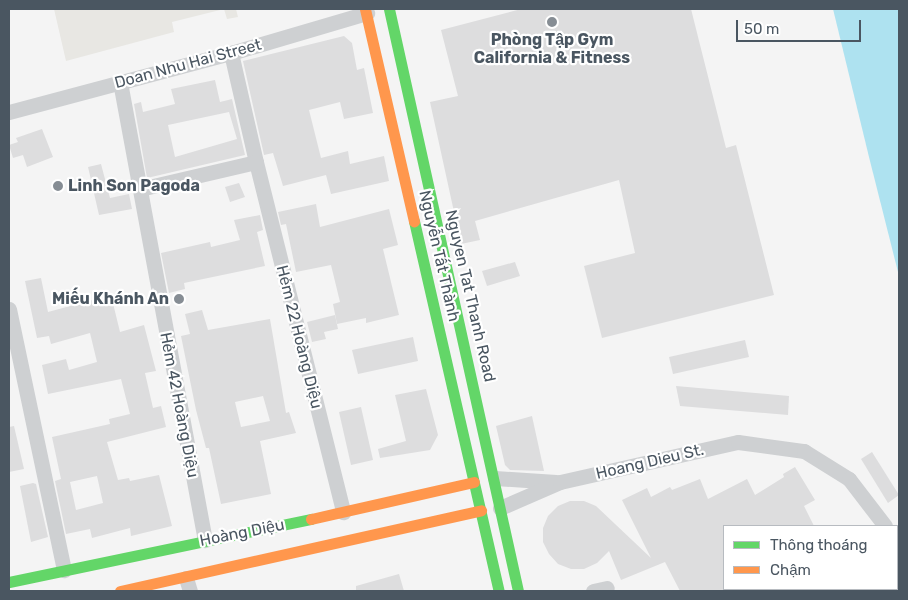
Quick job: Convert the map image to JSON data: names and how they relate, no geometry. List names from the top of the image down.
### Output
{
  "streets": {
    "main road": ["Nguyễn Tất Thành", "Nguyen Tat Thanh Road", "Hoàng Diệu"],
    "street": [
      "Doan Nhu Hai Street",
      "Hẻm 22 Hoàng Diệu",
      "Hẻm 42 Hoàng Diệu",
      "Hoang Dieu St."
    ]
  },
  "crossings": [
    ["Doan Nhu Hai Street", "Nguyễn Tất Thành"],
    ["Doan Nhu Hai Street", "Hẻm 22 Hoàng Diệu"],
    ["Doan Nhu Hai Street", "Hẻm 42 Hoàng Diệu"],
    ["Nguyễn Tất Thành", "Hoàng Diệu"],
    ["Nguyen Tat Thanh Road", "Hoang Dieu St."],
    ["Nguyen Tat Thanh Road", "Hoàng Diệu"],
    ["Hẻm 22 Hoàng Diệu", "Hoàng Diệu"],
    ["Hẻm 42 Hoàng Diệu", "Hoàng Diệu"],
    ["Hoang Dieu St.", "Hoàng Diệu"]
  ],
  "places": ["Phòng Tập Gym California & Fitness", "Linh Son Pagoda", "Miếu Khánh An"],
  "legend": ["Thông thoáng", "Chậm"],
  "scale_bar": "50 m"
}
